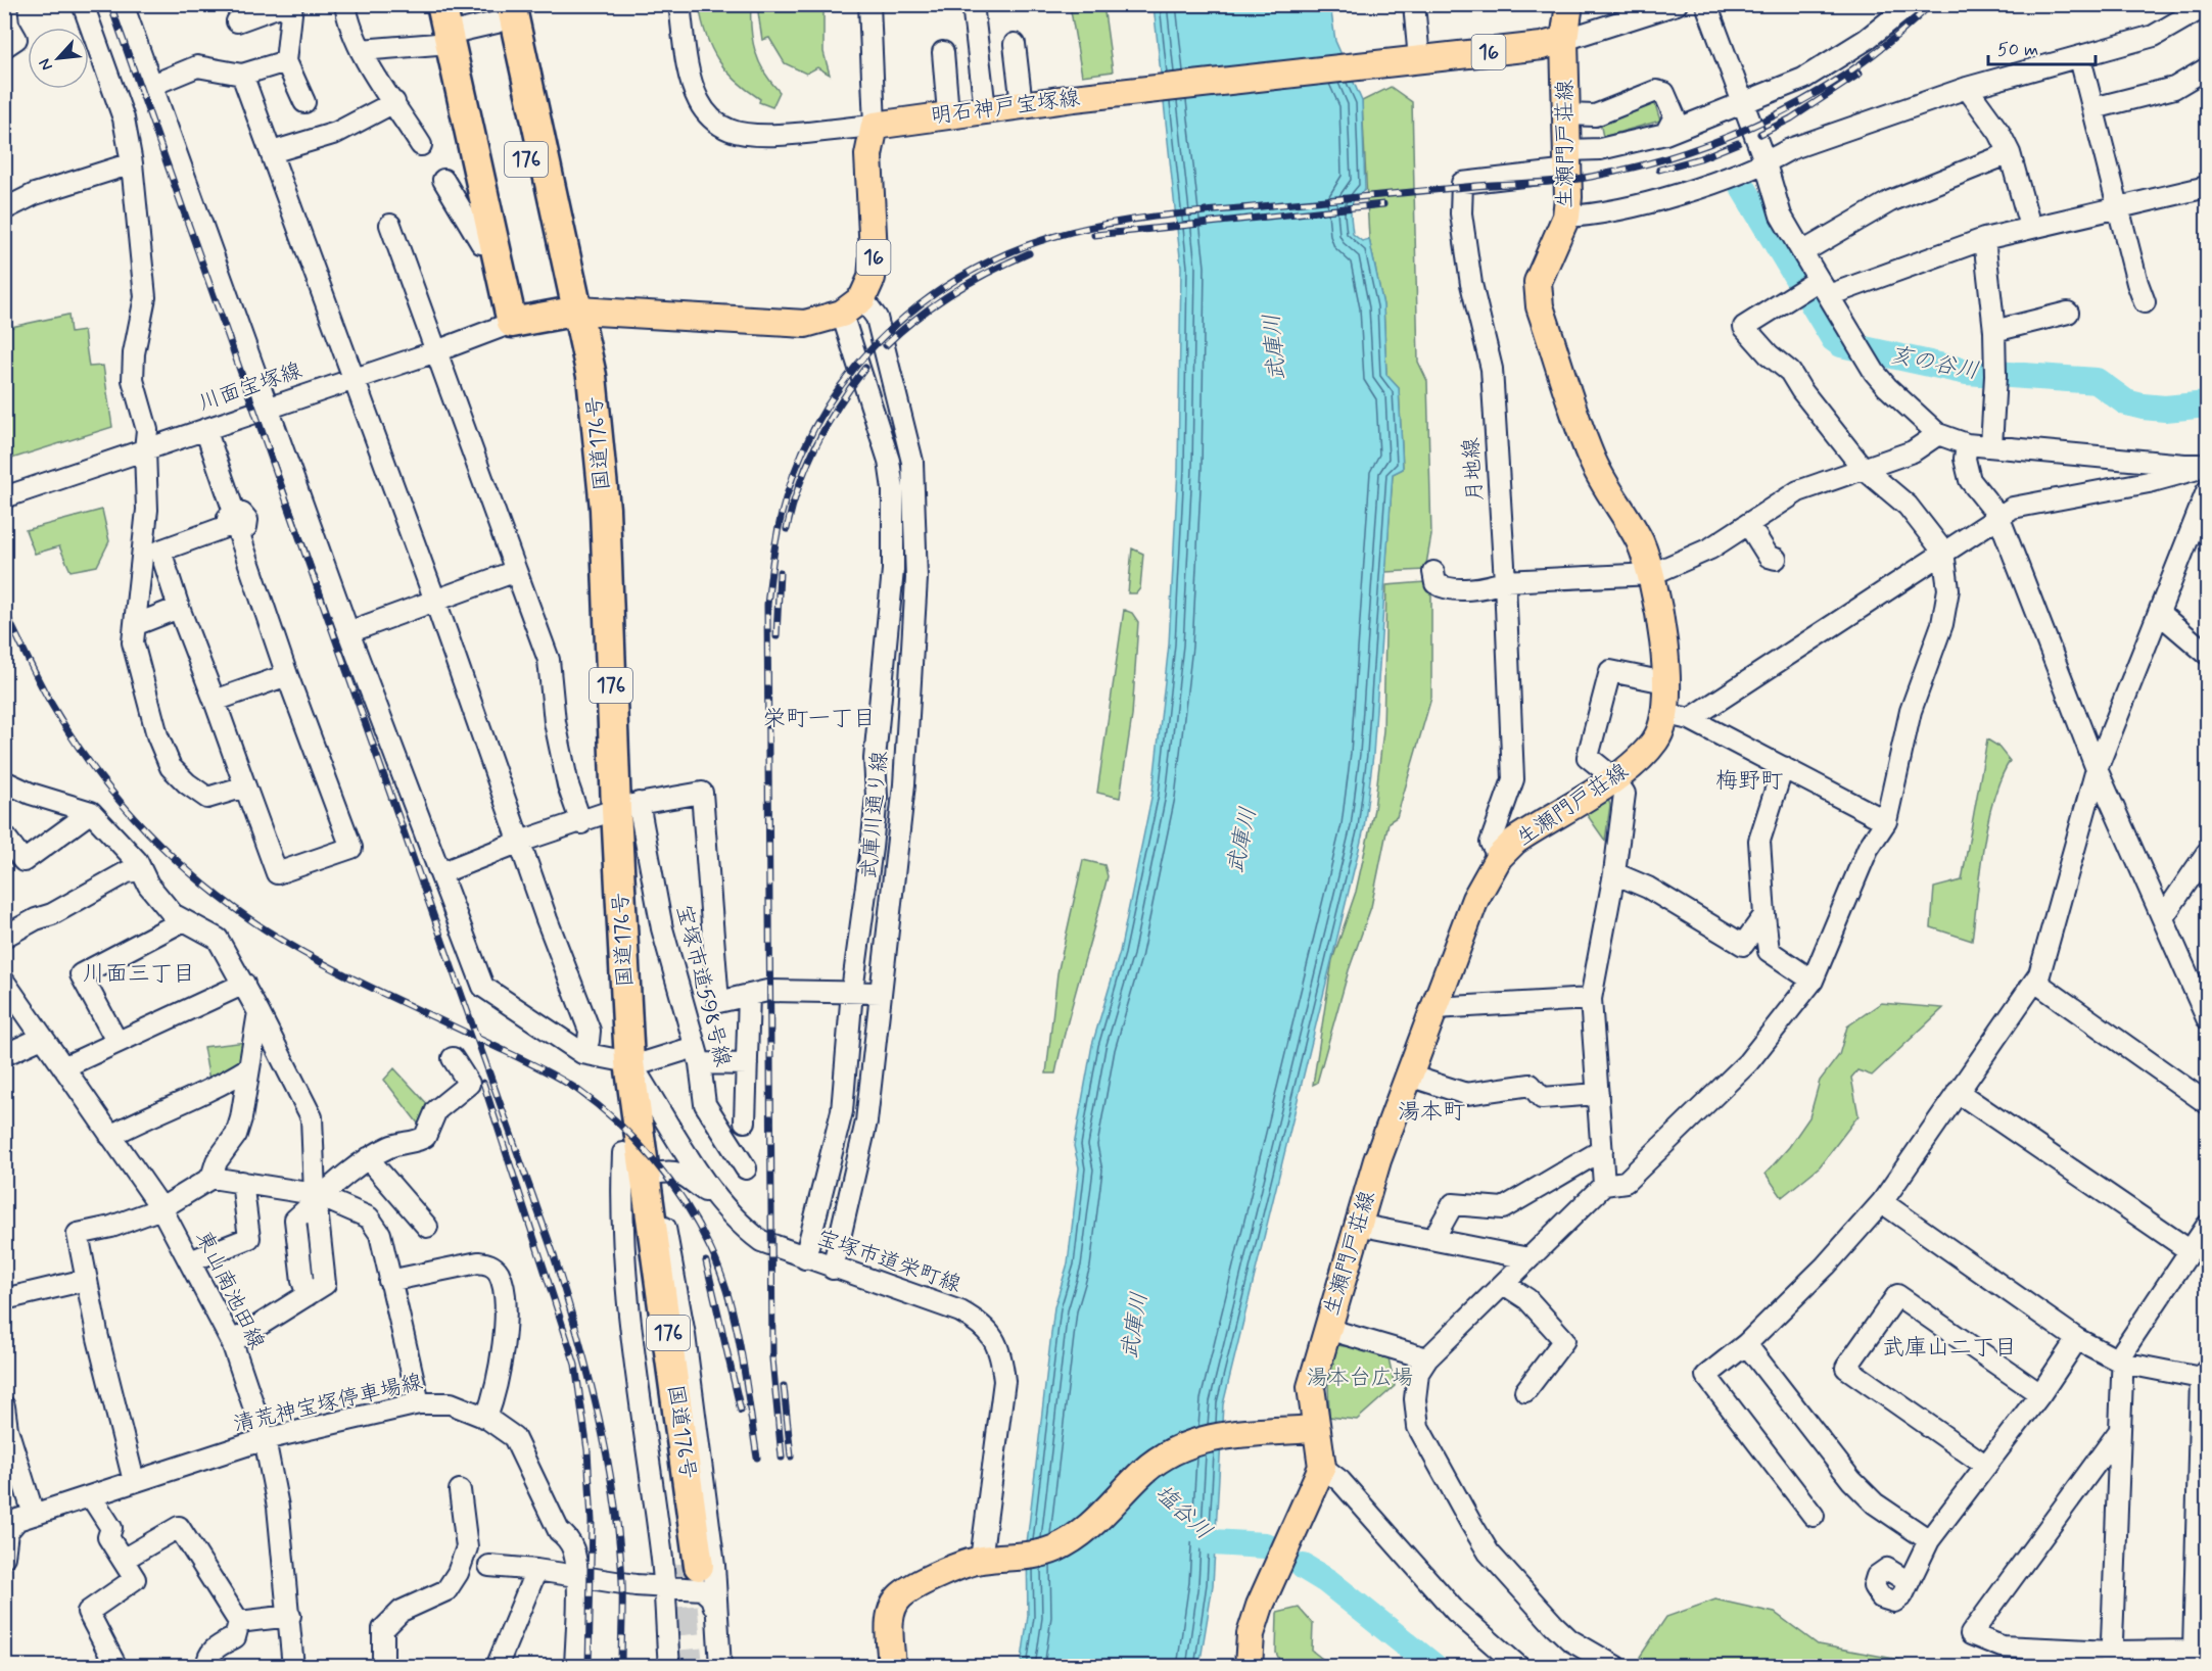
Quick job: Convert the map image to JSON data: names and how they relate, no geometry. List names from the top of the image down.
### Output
{
  "streets": {
    "highway": ["176", "国道176号"],
    "main road": ["16", "明石神戸宝塚線", "生瀬門戸荘線"],
    "street": [
      "川面宝塚線",
      "月地線",
      "武庫川通り線",
      "宝塚市道598号線",
      "宝塚市道栄町線",
      "東山南池田線",
      "清荒神宝塚停車場線"
    ]
  },
  "crossings": [
    ["16", "明石神戸宝塚線"],
    ["16", "国道176号"],
    ["16", "武庫川通り線"],
    ["明石神戸宝塚線", "生瀬門戸荘線"],
    ["生瀬門戸荘線", "月地線"],
    ["176", "川面宝塚線"],
    ["川面宝塚線", "宝塚市道598号線"],
    ["国道176号", "宝塚市道598号線"],
    ["国道176号", "宝塚市道栄町線"],
    ["武庫川通り線", "宝塚市道栄町線"],
    ["東山南池田線", "清荒神宝塚停車場線"]
  ],
  "districts": [
    "栄町一丁目",
    "梅野町",
    "川面三丁目",
    "湯本町",
    "武庫山二丁目"
  ],
  "water": ["武庫川", "亥の谷川", "塩谷川"],
  "parks": ["湯本台広場"],
  "scale_bar": "50 m",
  "north": "bottom left"
}
